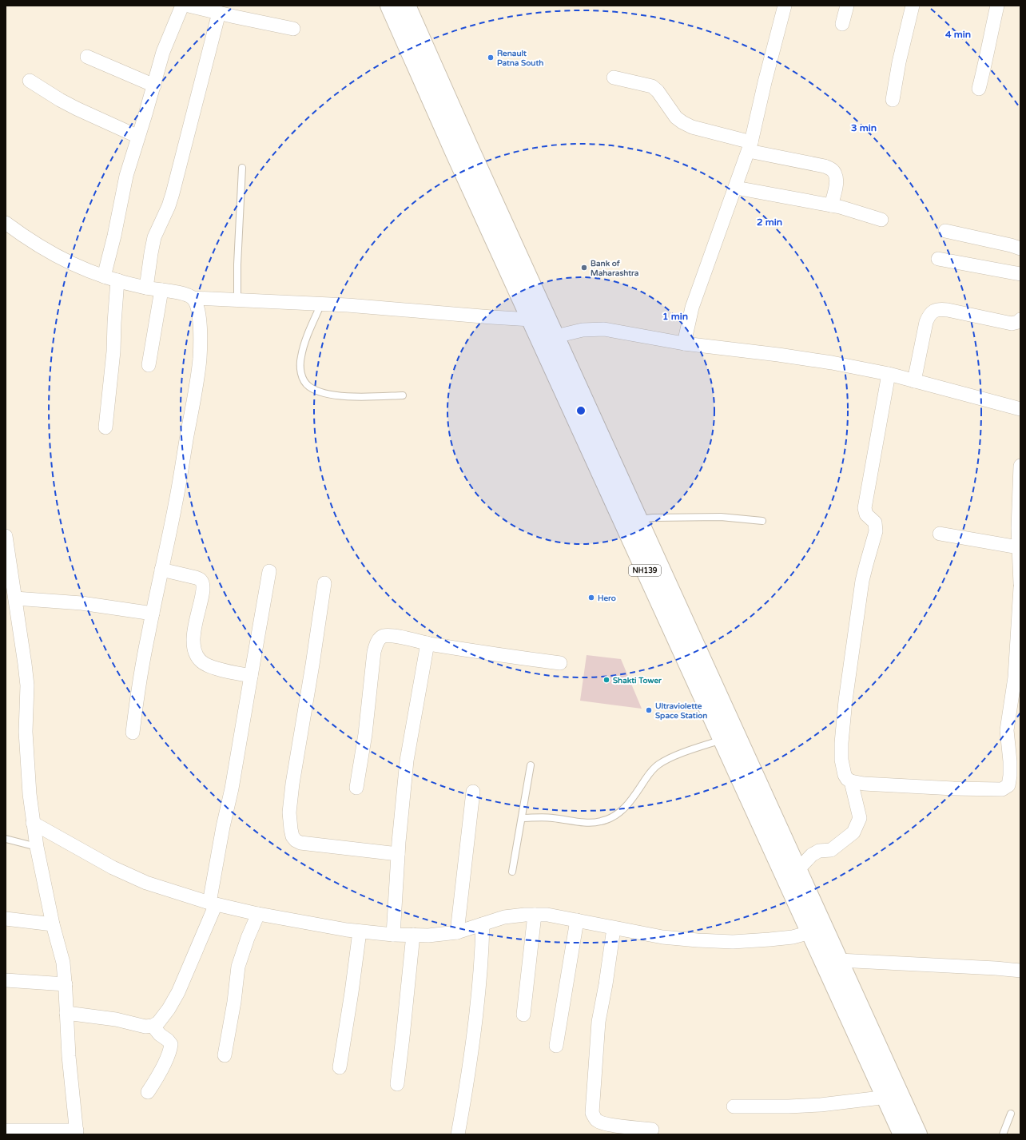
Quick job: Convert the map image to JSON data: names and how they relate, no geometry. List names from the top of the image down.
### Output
{
  "streets": {
    "highway": ["NH139"]
  },
  "places": [
    "Renault Patna South",
    "Bank of Maharashtra",
    "Hero",
    "Shakti Tower",
    "Ultraviolette Space Station"
  ],
  "rings": [
    "4 min",
    "3 min",
    "2 min",
    "1 min"
  ]
}
